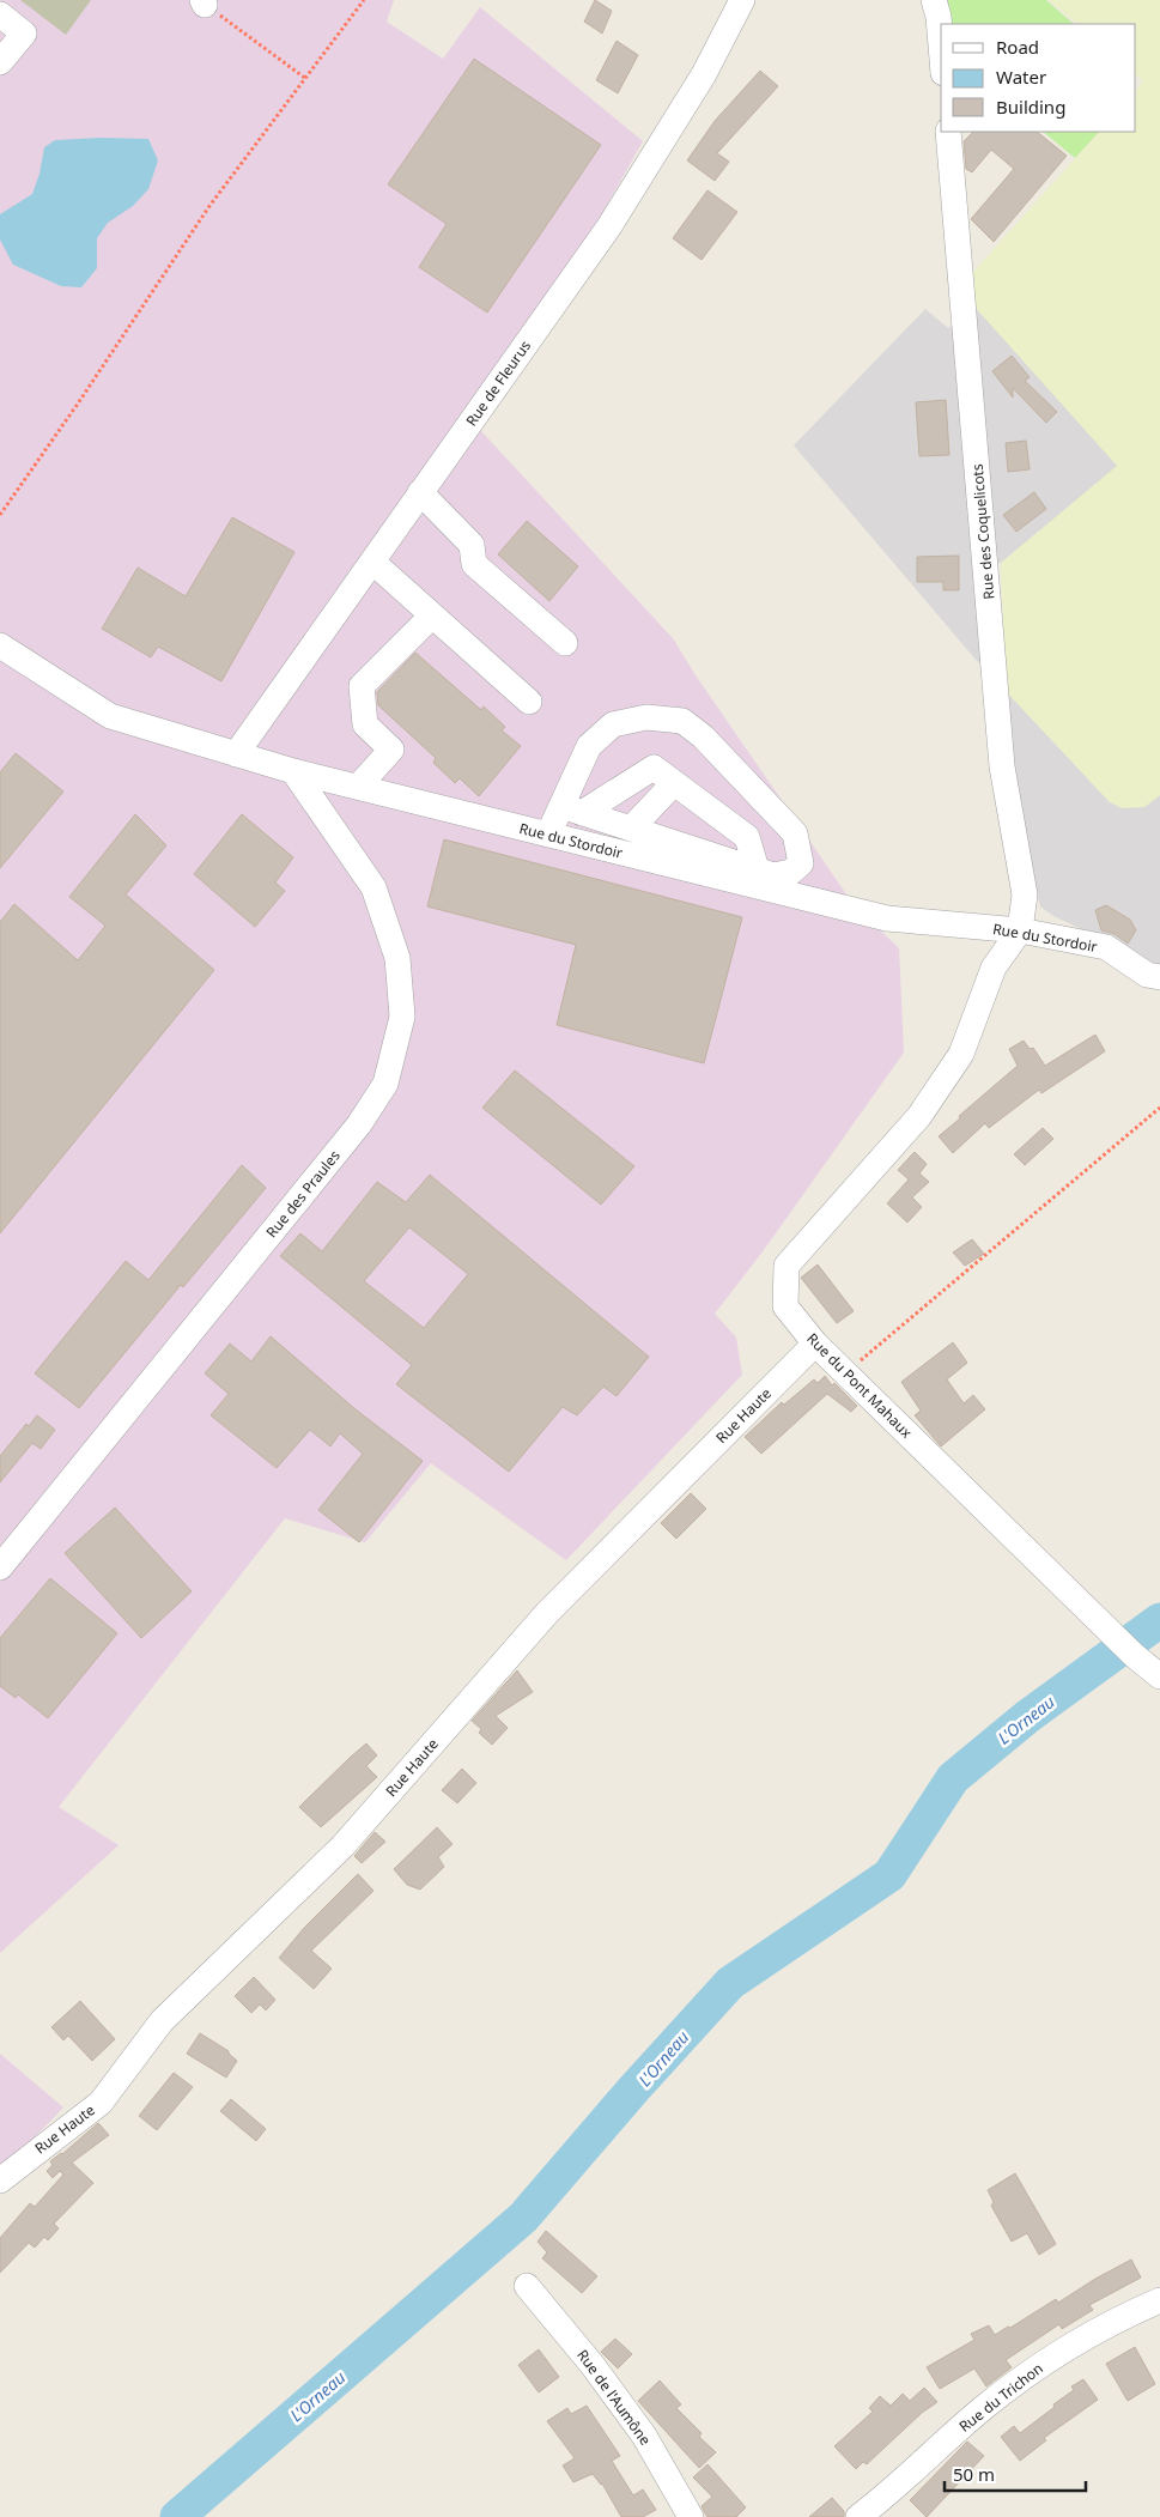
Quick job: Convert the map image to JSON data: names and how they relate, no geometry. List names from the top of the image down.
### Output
{
  "streets": {
    "street": [
      "Rue de Fleurus",
      "Rue des Coquelicots",
      "Rue du Stordoir",
      "Rue des Praules",
      "Rue du Pont Mahaux",
      "Rue Haute",
      "Rue de l'Aumône",
      "Rue du Trichon"
    ]
  },
  "crossings": [
    ["Rue de Fleurus", "Rue du Stordoir"],
    ["Rue des Coquelicots", "Rue du Stordoir"],
    ["Rue des Coquelicots", "Rue du Pont Mahaux"],
    ["Rue du Stordoir", "Rue des Praules"],
    ["Rue du Stordoir", "Rue du Pont Mahaux"],
    ["Rue du Pont Mahaux", "Rue Haute"]
  ],
  "water": ["L'Orneau"],
  "legend": ["Road", "Water", "Building"],
  "scale_bar": "50 m"
}
